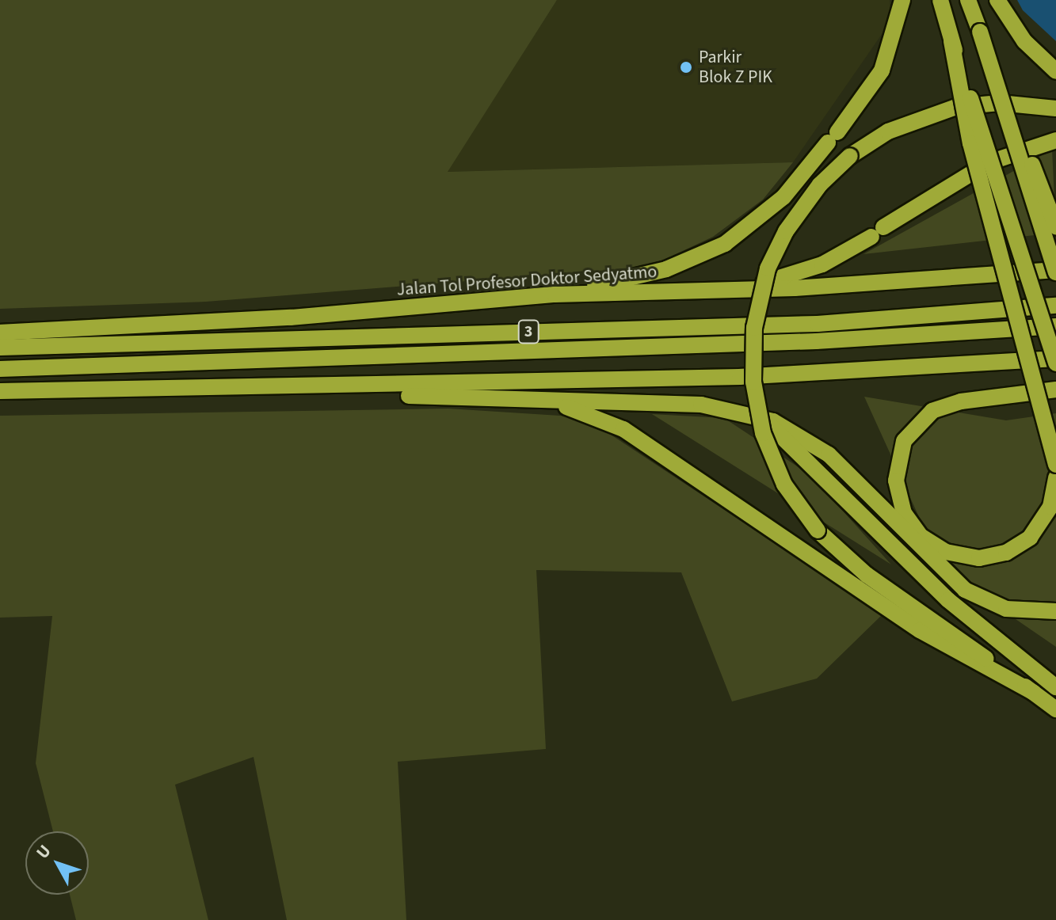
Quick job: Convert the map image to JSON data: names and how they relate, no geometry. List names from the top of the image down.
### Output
{
  "streets": {
    "highway": ["Jalan Tol Profesor Doktor Sedyatmo", "3"]
  },
  "places": ["Parkir Blok Z PIK"],
  "north": "top left"
}
